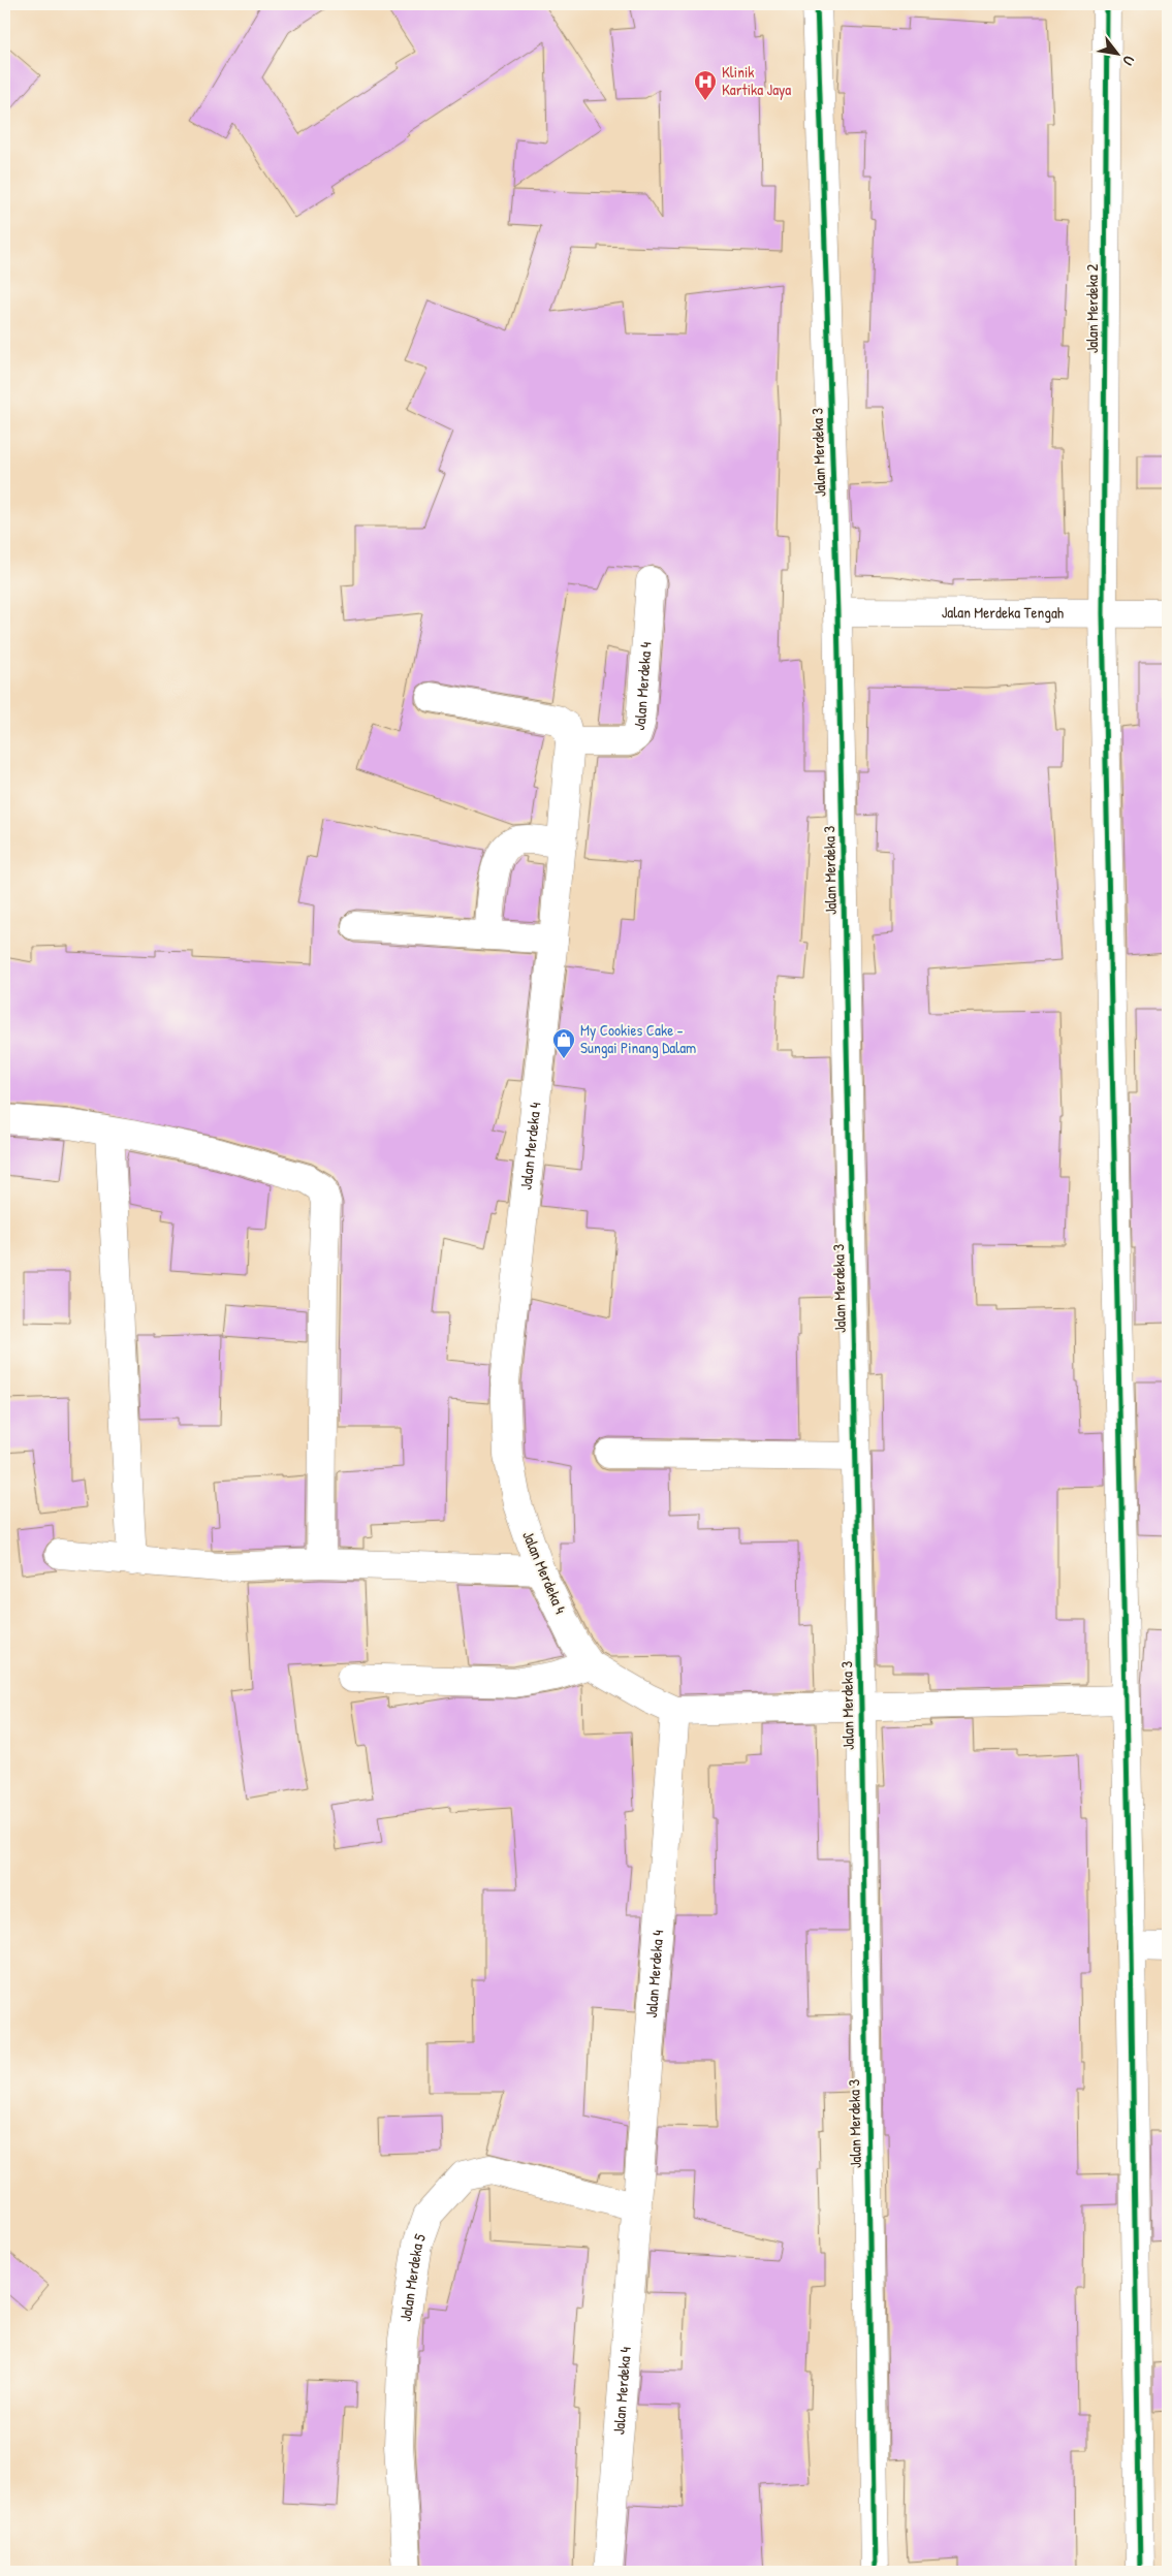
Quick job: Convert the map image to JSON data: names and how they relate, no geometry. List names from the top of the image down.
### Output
{
  "streets": {
    "street": [
      "Jalan Merdeka 2",
      "Jalan Merdeka 3",
      "Jalan Merdeka Tengah",
      "Jalan Merdeka 4",
      "Jalan Merdeka 5"
    ]
  },
  "crossings": [
    ["Jalan Merdeka 2", "Jalan Merdeka Tengah"],
    ["Jalan Merdeka 3", "Jalan Merdeka Tengah"],
    ["Jalan Merdeka 4", "Jalan Merdeka 5"]
  ],
  "places": {
    "hospital": ["Klinik Kartika Jaya"],
    "shop": ["My Cookies Cake - Sungai Pinang Dalam"]
  },
  "north": "bottom right"
}
